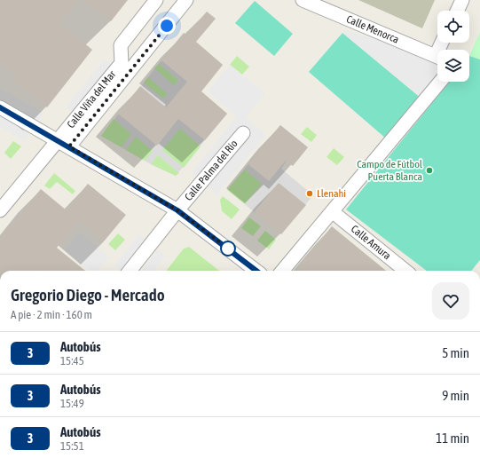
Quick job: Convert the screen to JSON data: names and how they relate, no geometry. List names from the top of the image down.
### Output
{
  "streets": {
    "street": [
      "Calle Menorca",
      "Calle Viña del Mar",
      "Calle Palma del Río",
      "Calle Amura"
    ]
  },
  "places": ["Campo de Fútbol Puerta Blanca", "Llenahi"],
  "lines": ["bus line 3"],
  "page": {
    "heading": ["Gregorio Diego - Mercado", "A pie · 2 min · 160 m"],
    "list": [
      {
        "mark": "3",
        "name": "Autobús",
        "note": "15:45",
        "value": "5 min"
      },
      {
        "mark": "3",
        "name": "Autobús",
        "note": "15:49",
        "value": "9 min"
      },
      {
        "mark": "3",
        "name": "Autobús",
        "note": "15:51",
        "value": "11 min"
      }
    ]
  }
}
